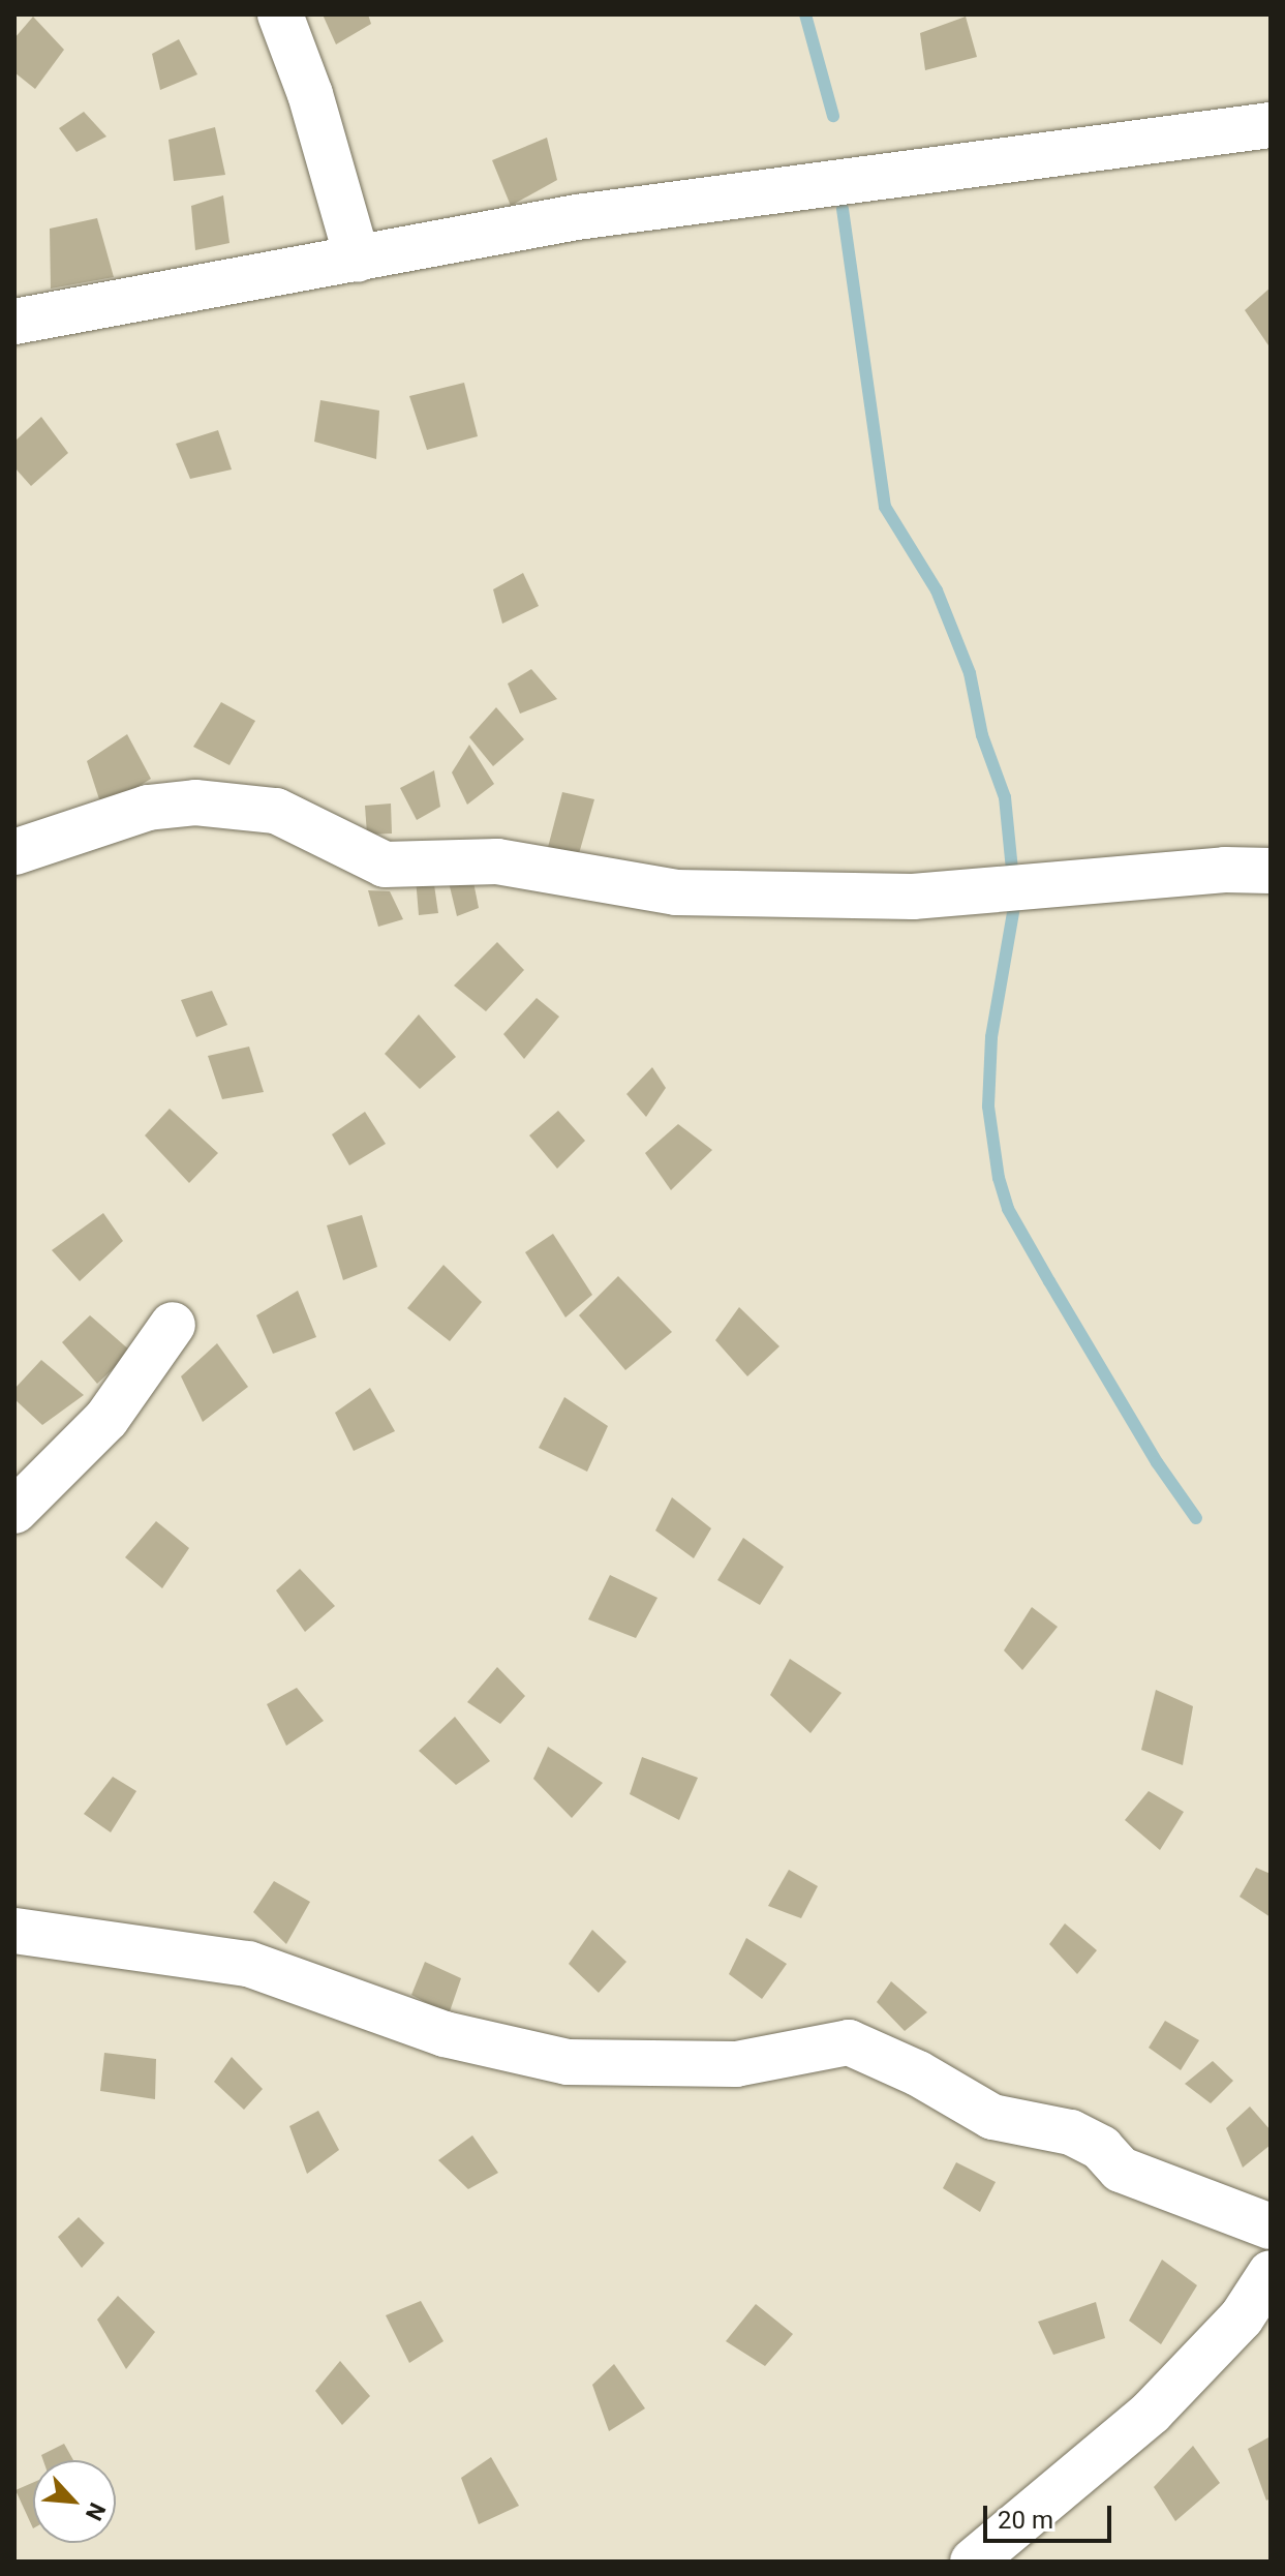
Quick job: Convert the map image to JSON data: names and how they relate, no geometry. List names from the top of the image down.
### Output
{
  "scale_bar": "20 m",
  "north": "bottom right"
}
